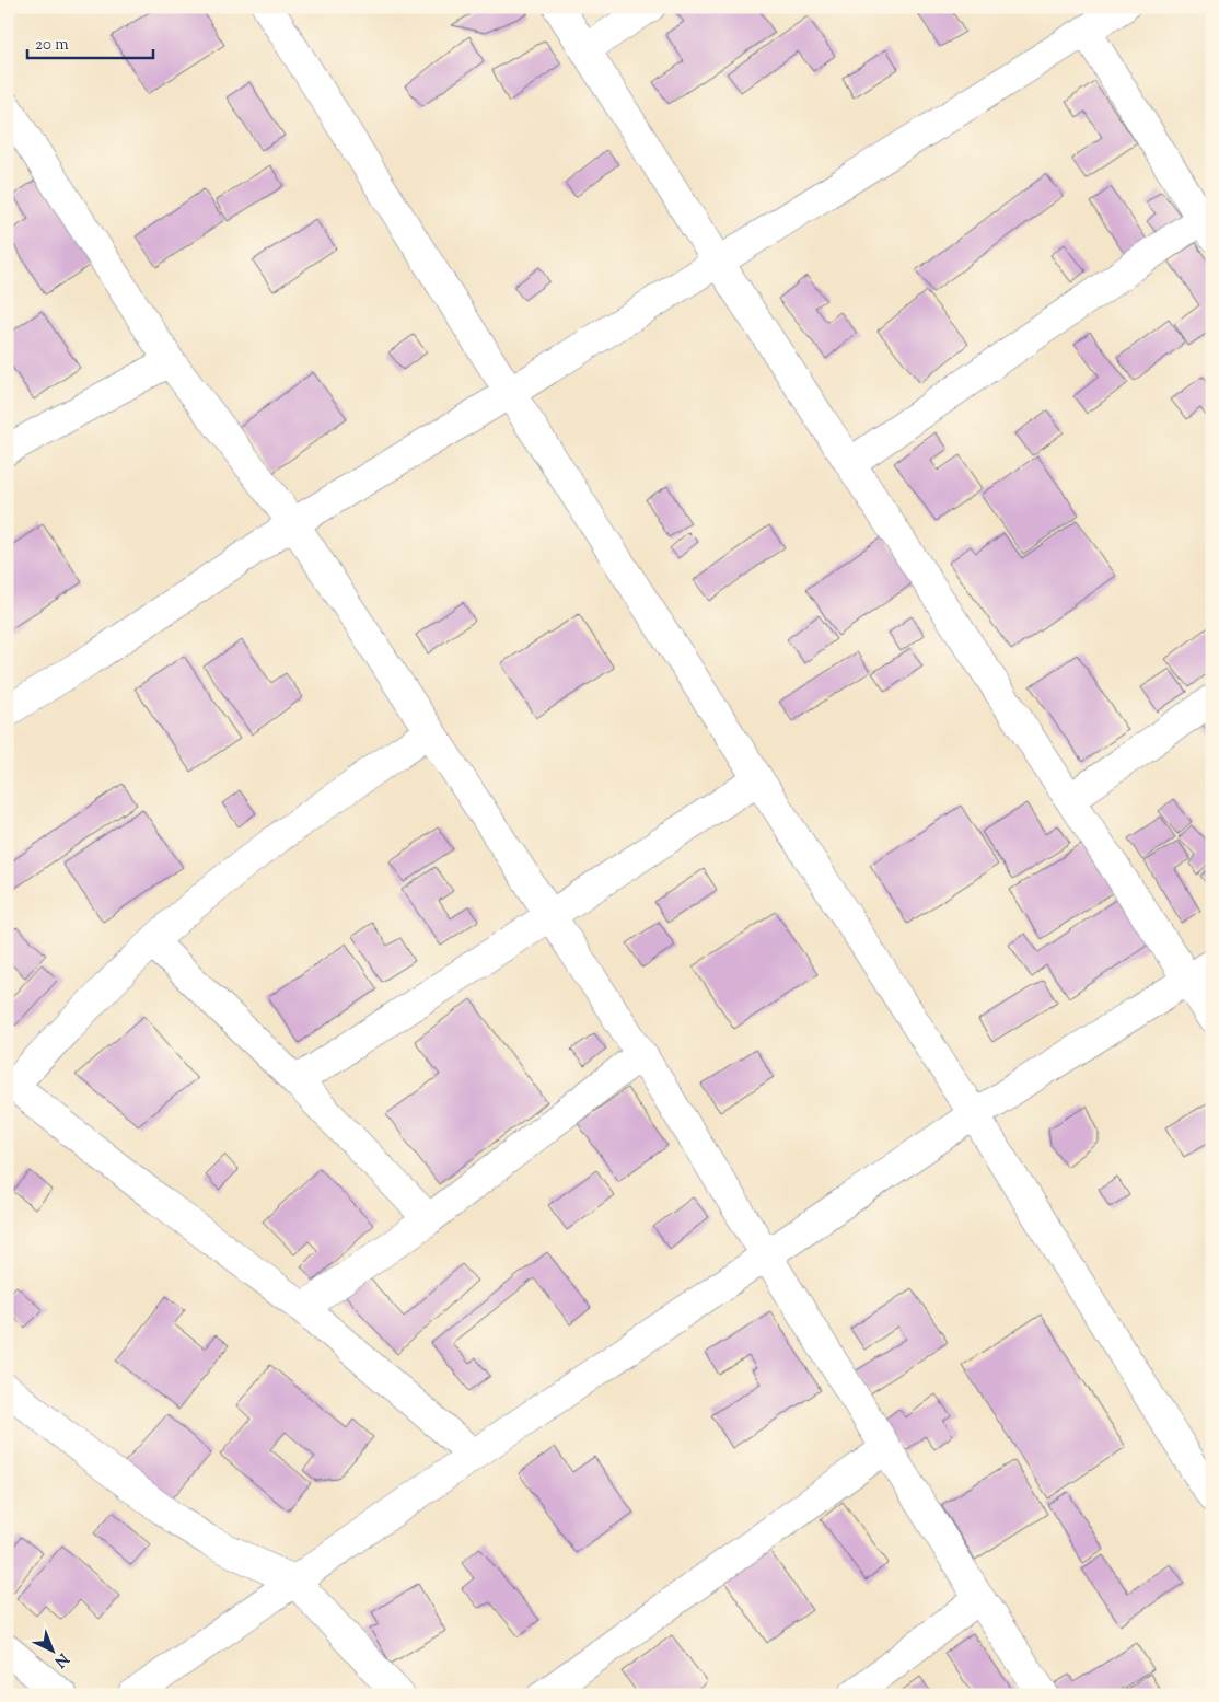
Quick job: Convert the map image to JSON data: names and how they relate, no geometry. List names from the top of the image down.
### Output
{
  "scale_bar": "20 m",
  "north": "bottom right"
}
